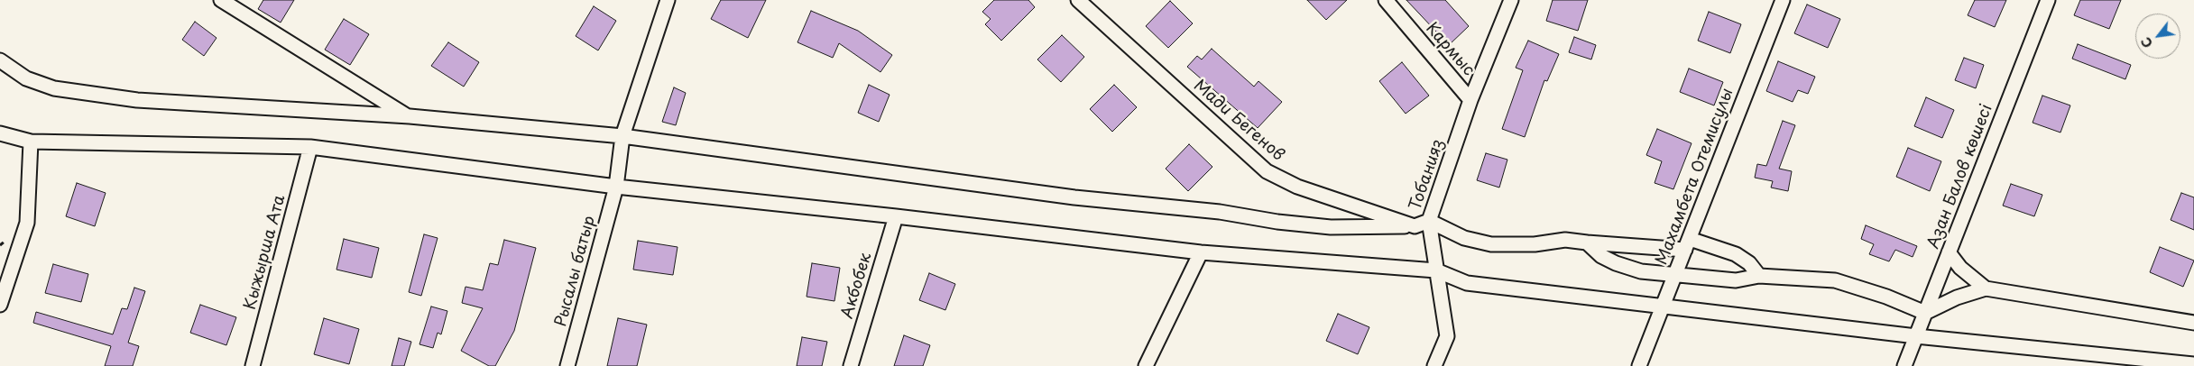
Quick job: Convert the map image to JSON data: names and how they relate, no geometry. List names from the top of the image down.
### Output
{
  "streets": {
    "street": [
      "Кармыс",
      "Мади Бегенов",
      "Тобанияз",
      "Махамбета Отемисулы",
      "Азан Балов көшесі",
      "Кыжырша Ата",
      "Рысалы батыр",
      "Акбобек"
    ]
  },
  "crossings": [
    ["Кармыс", "Тобанияз"]
  ],
  "north": "bottom left"
}
